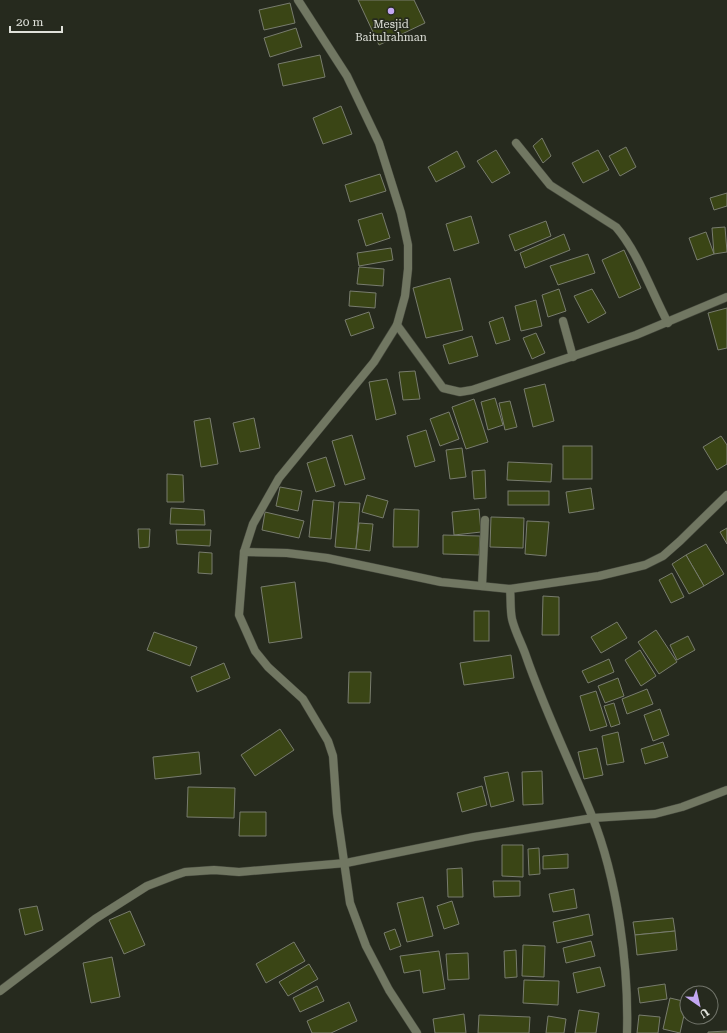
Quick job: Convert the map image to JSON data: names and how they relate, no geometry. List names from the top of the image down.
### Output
{
  "places": ["Mesjid Baitulrahman"],
  "scale_bar": "20 m",
  "north": "bottom right"
}
